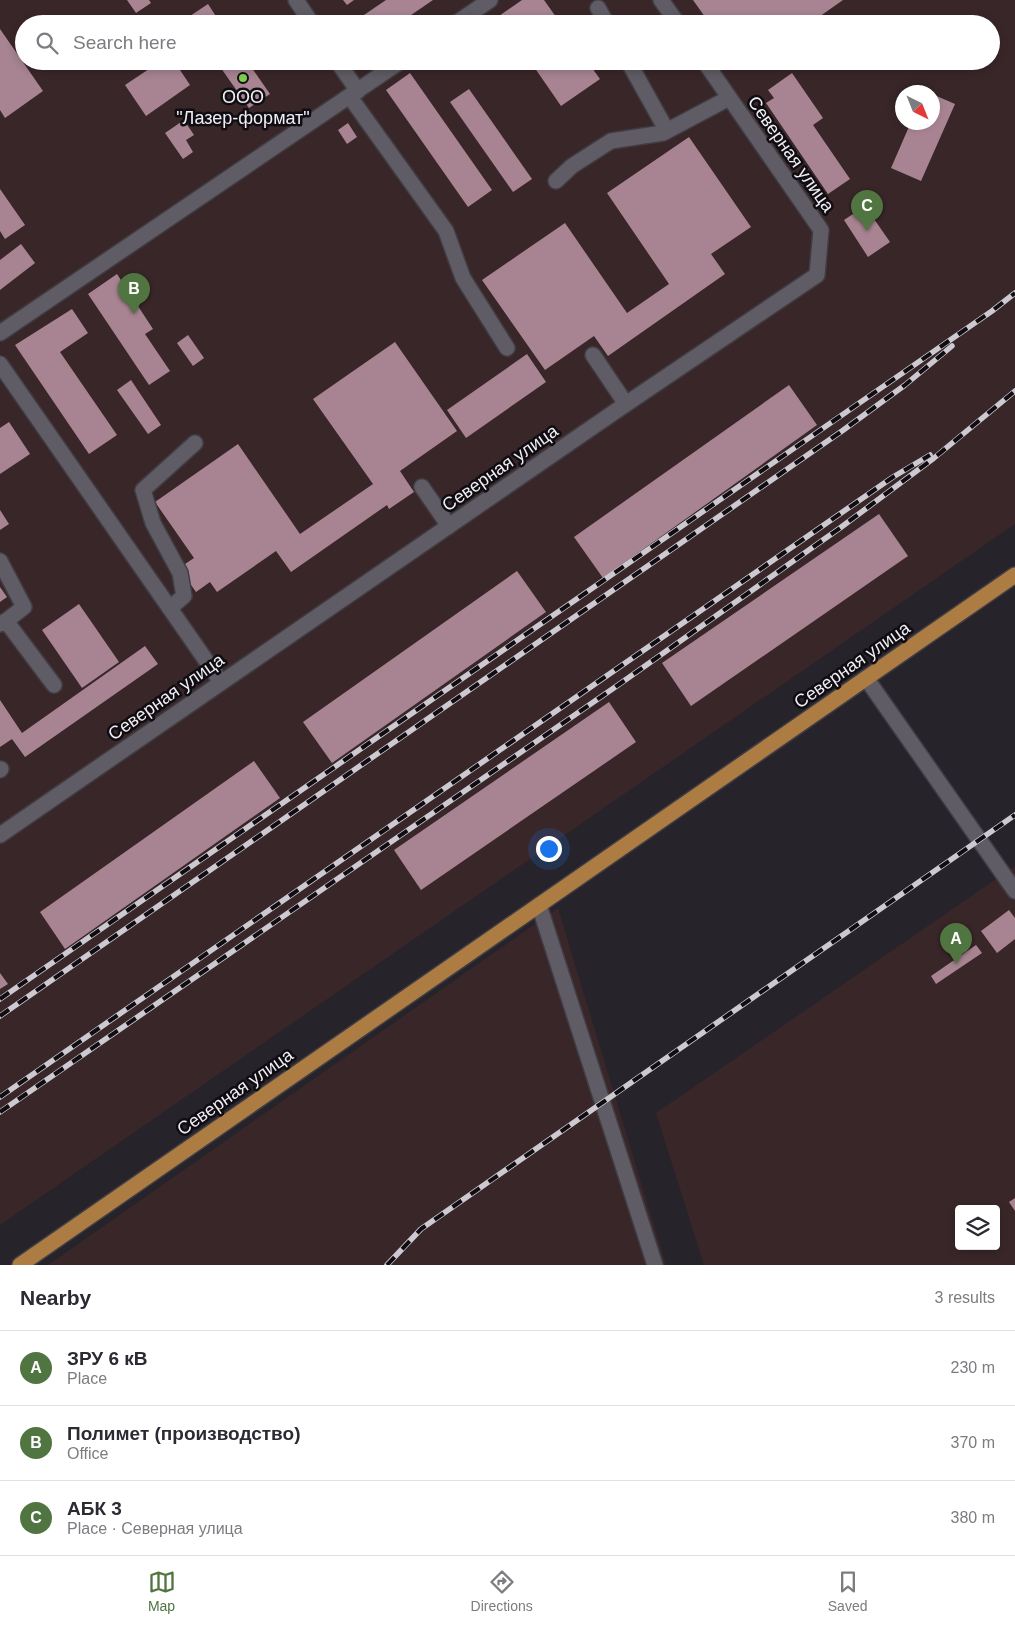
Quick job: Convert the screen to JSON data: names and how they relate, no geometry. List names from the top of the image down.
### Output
{
  "streets": {
    "main road": ["Северная улица"]
  },
  "places": ["ООО \"Лазер-формат\""],
  "north": "bottom right",
  "page": {
    "search": "Search here",
    "pins": ["C", "B", "A"],
    "heading": ["Nearby", "3 results"],
    "list": [
      {
        "mark": "A",
        "name": "ЗРУ 6 кВ",
        "note": "Place",
        "value": "230 m"
      },
      {
        "mark": "B",
        "name": "Полимет (производство)",
        "note": "Office",
        "value": "370 m"
      },
      {
        "mark": "C",
        "name": "АБК 3",
        "note": "Place · Северная улица",
        "value": "380 m"
      }
    ],
    "nav": ["Map", "Directions", "Saved"]
  }
}
